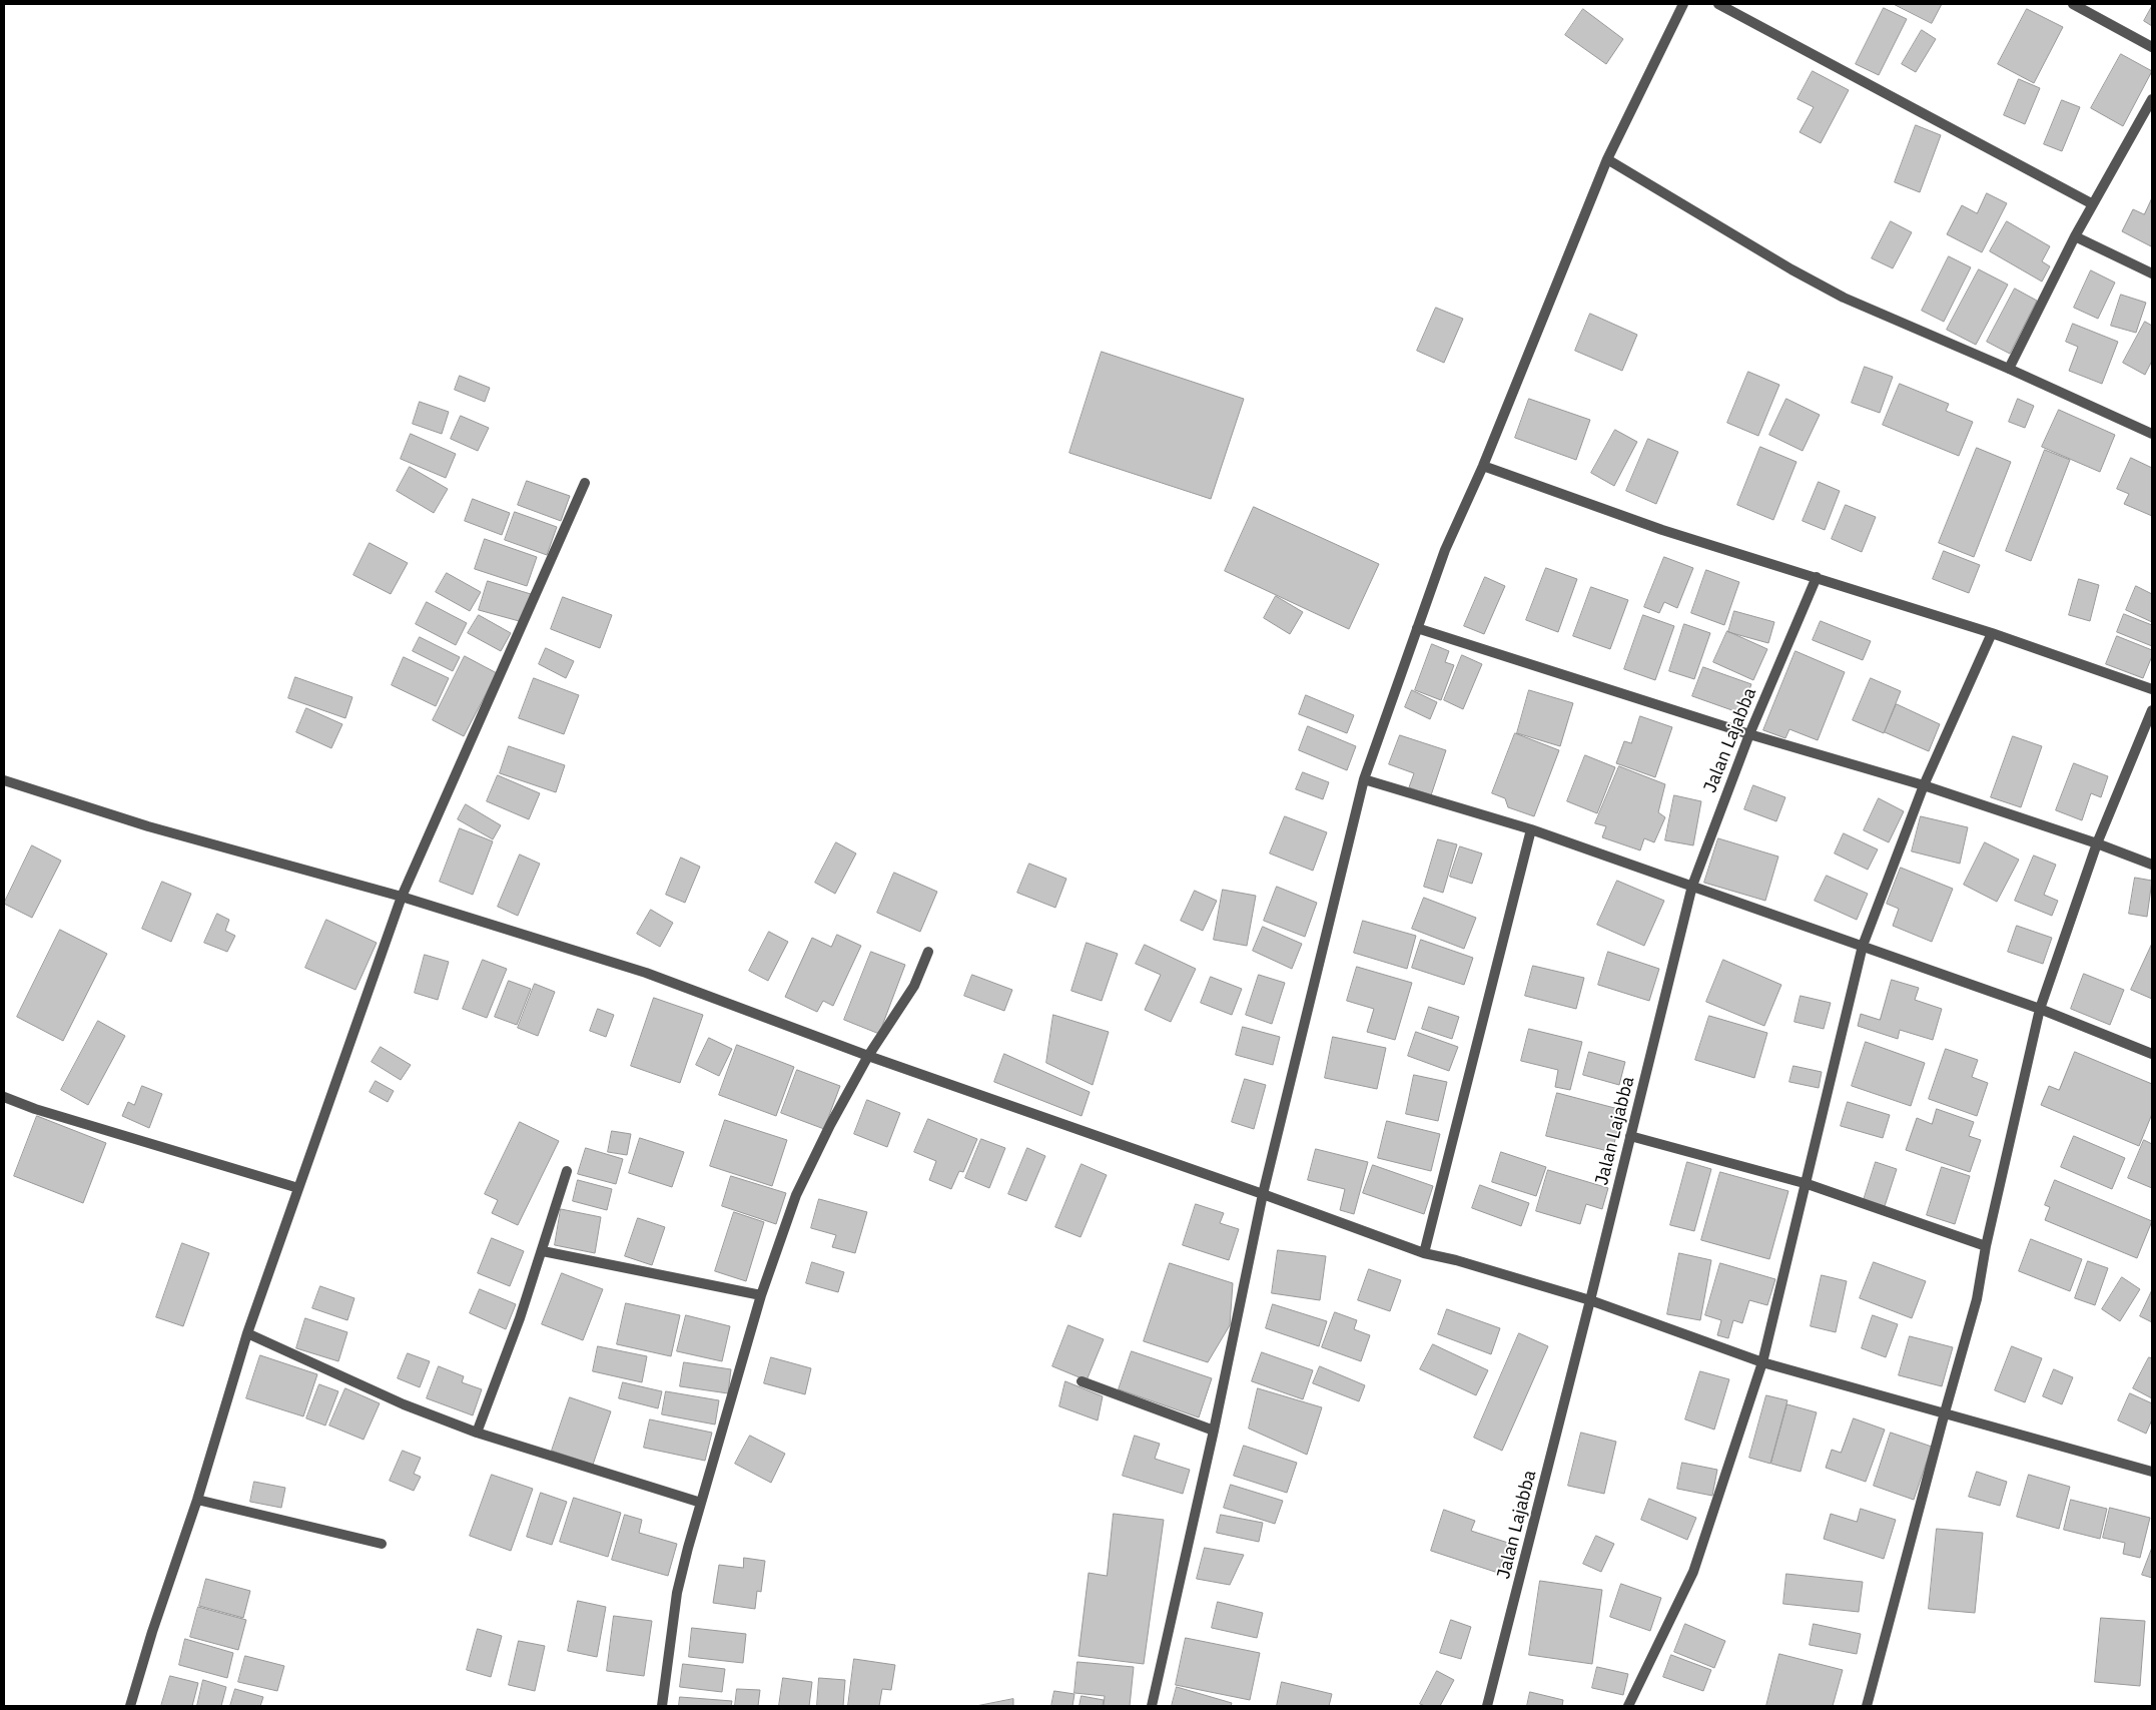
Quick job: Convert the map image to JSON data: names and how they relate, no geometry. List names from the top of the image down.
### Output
{
  "streets": {
    "street": ["Jalan Lajabba"]
  }
}
